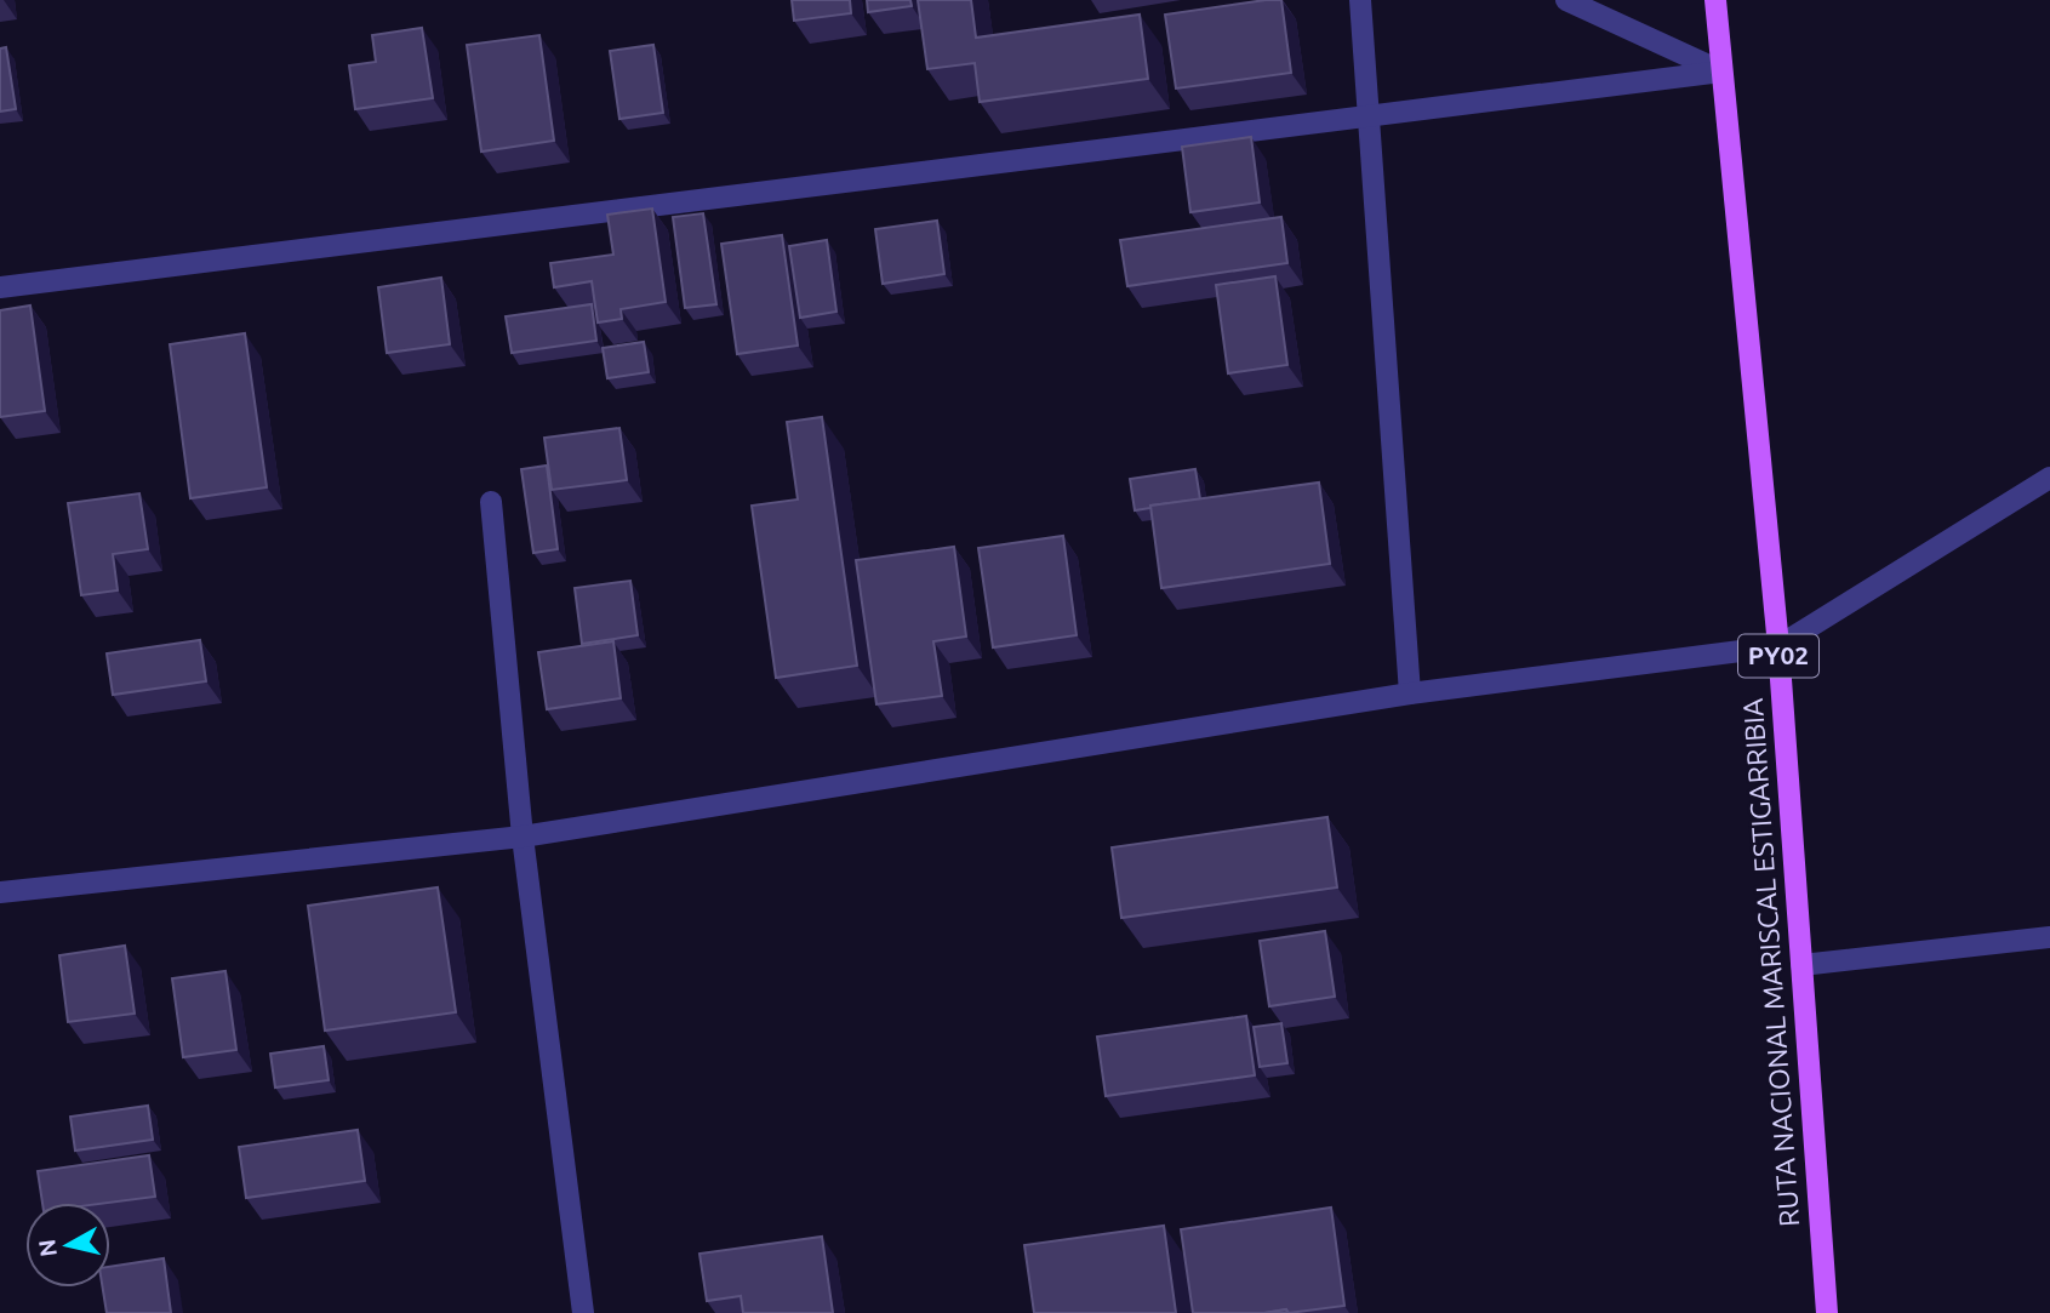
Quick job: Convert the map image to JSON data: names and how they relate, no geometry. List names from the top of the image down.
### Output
{
  "streets": {
    "main road": ["PY02", "RUTA NACIONAL MARISCAL ESTIGARRIBIA"]
  },
  "north": "left"
}
